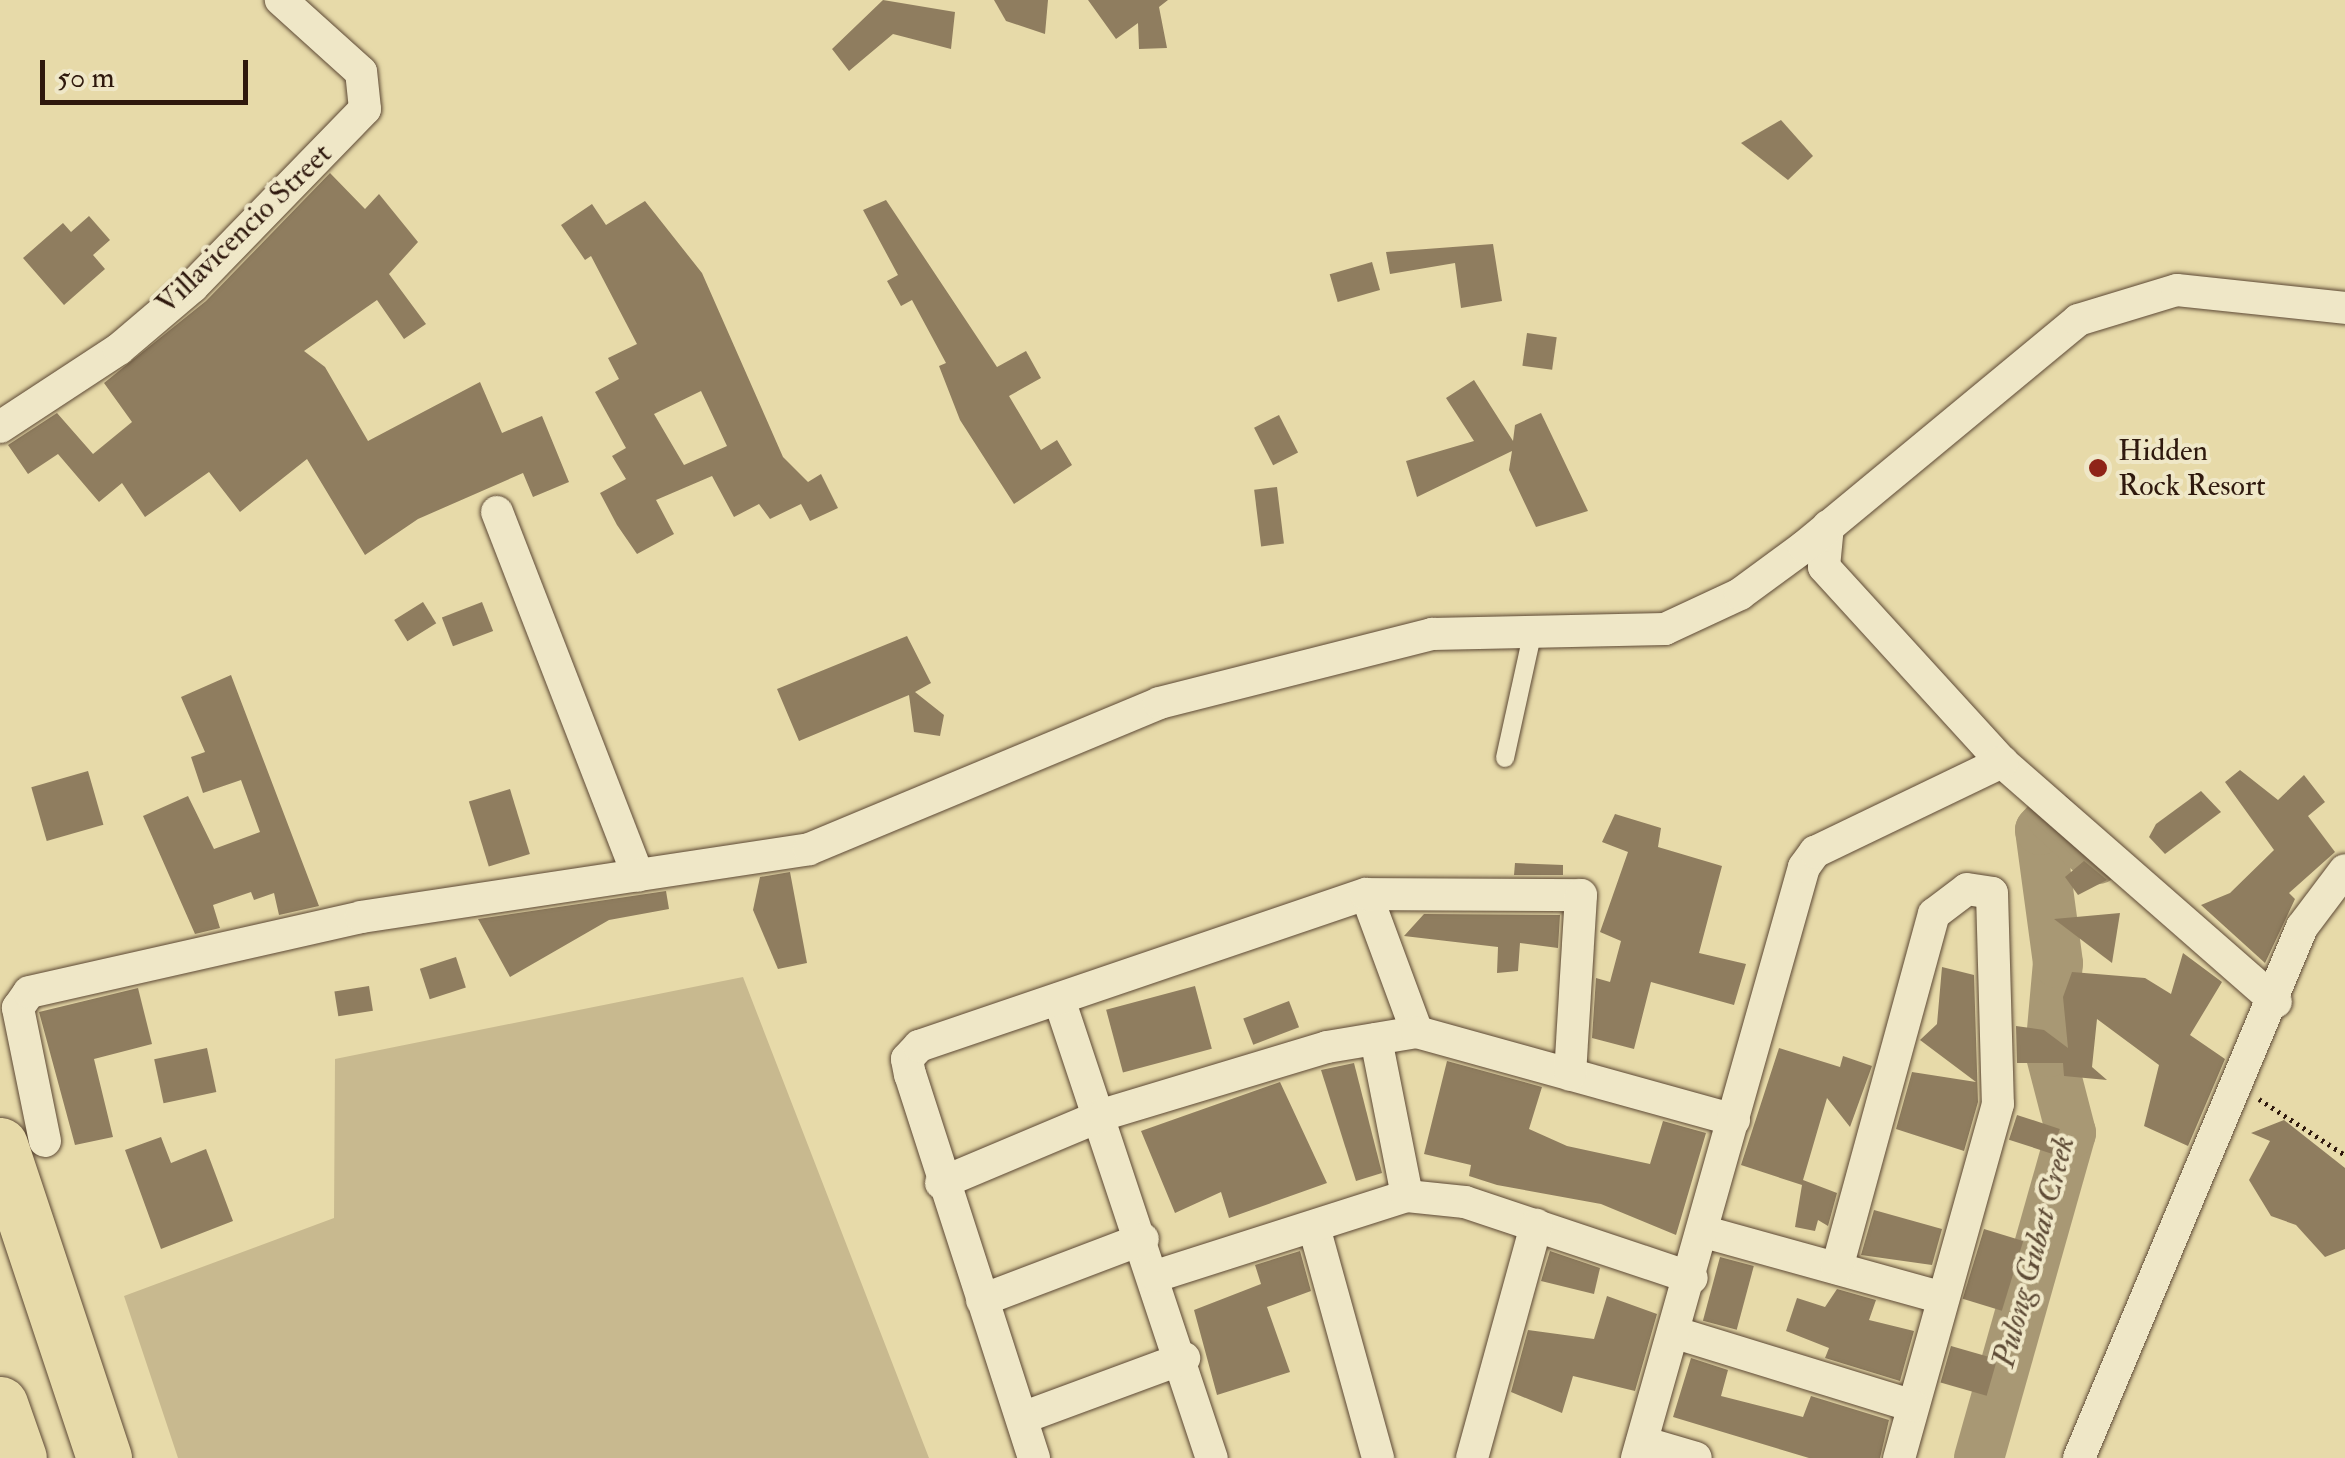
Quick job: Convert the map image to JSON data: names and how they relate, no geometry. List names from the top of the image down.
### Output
{
  "streets": {
    "street": ["Villavicencio Street"]
  },
  "water": ["Pulong Gubat Creek"],
  "places": ["Hidden Rock Resort"],
  "scale_bar": "50 m"
}
